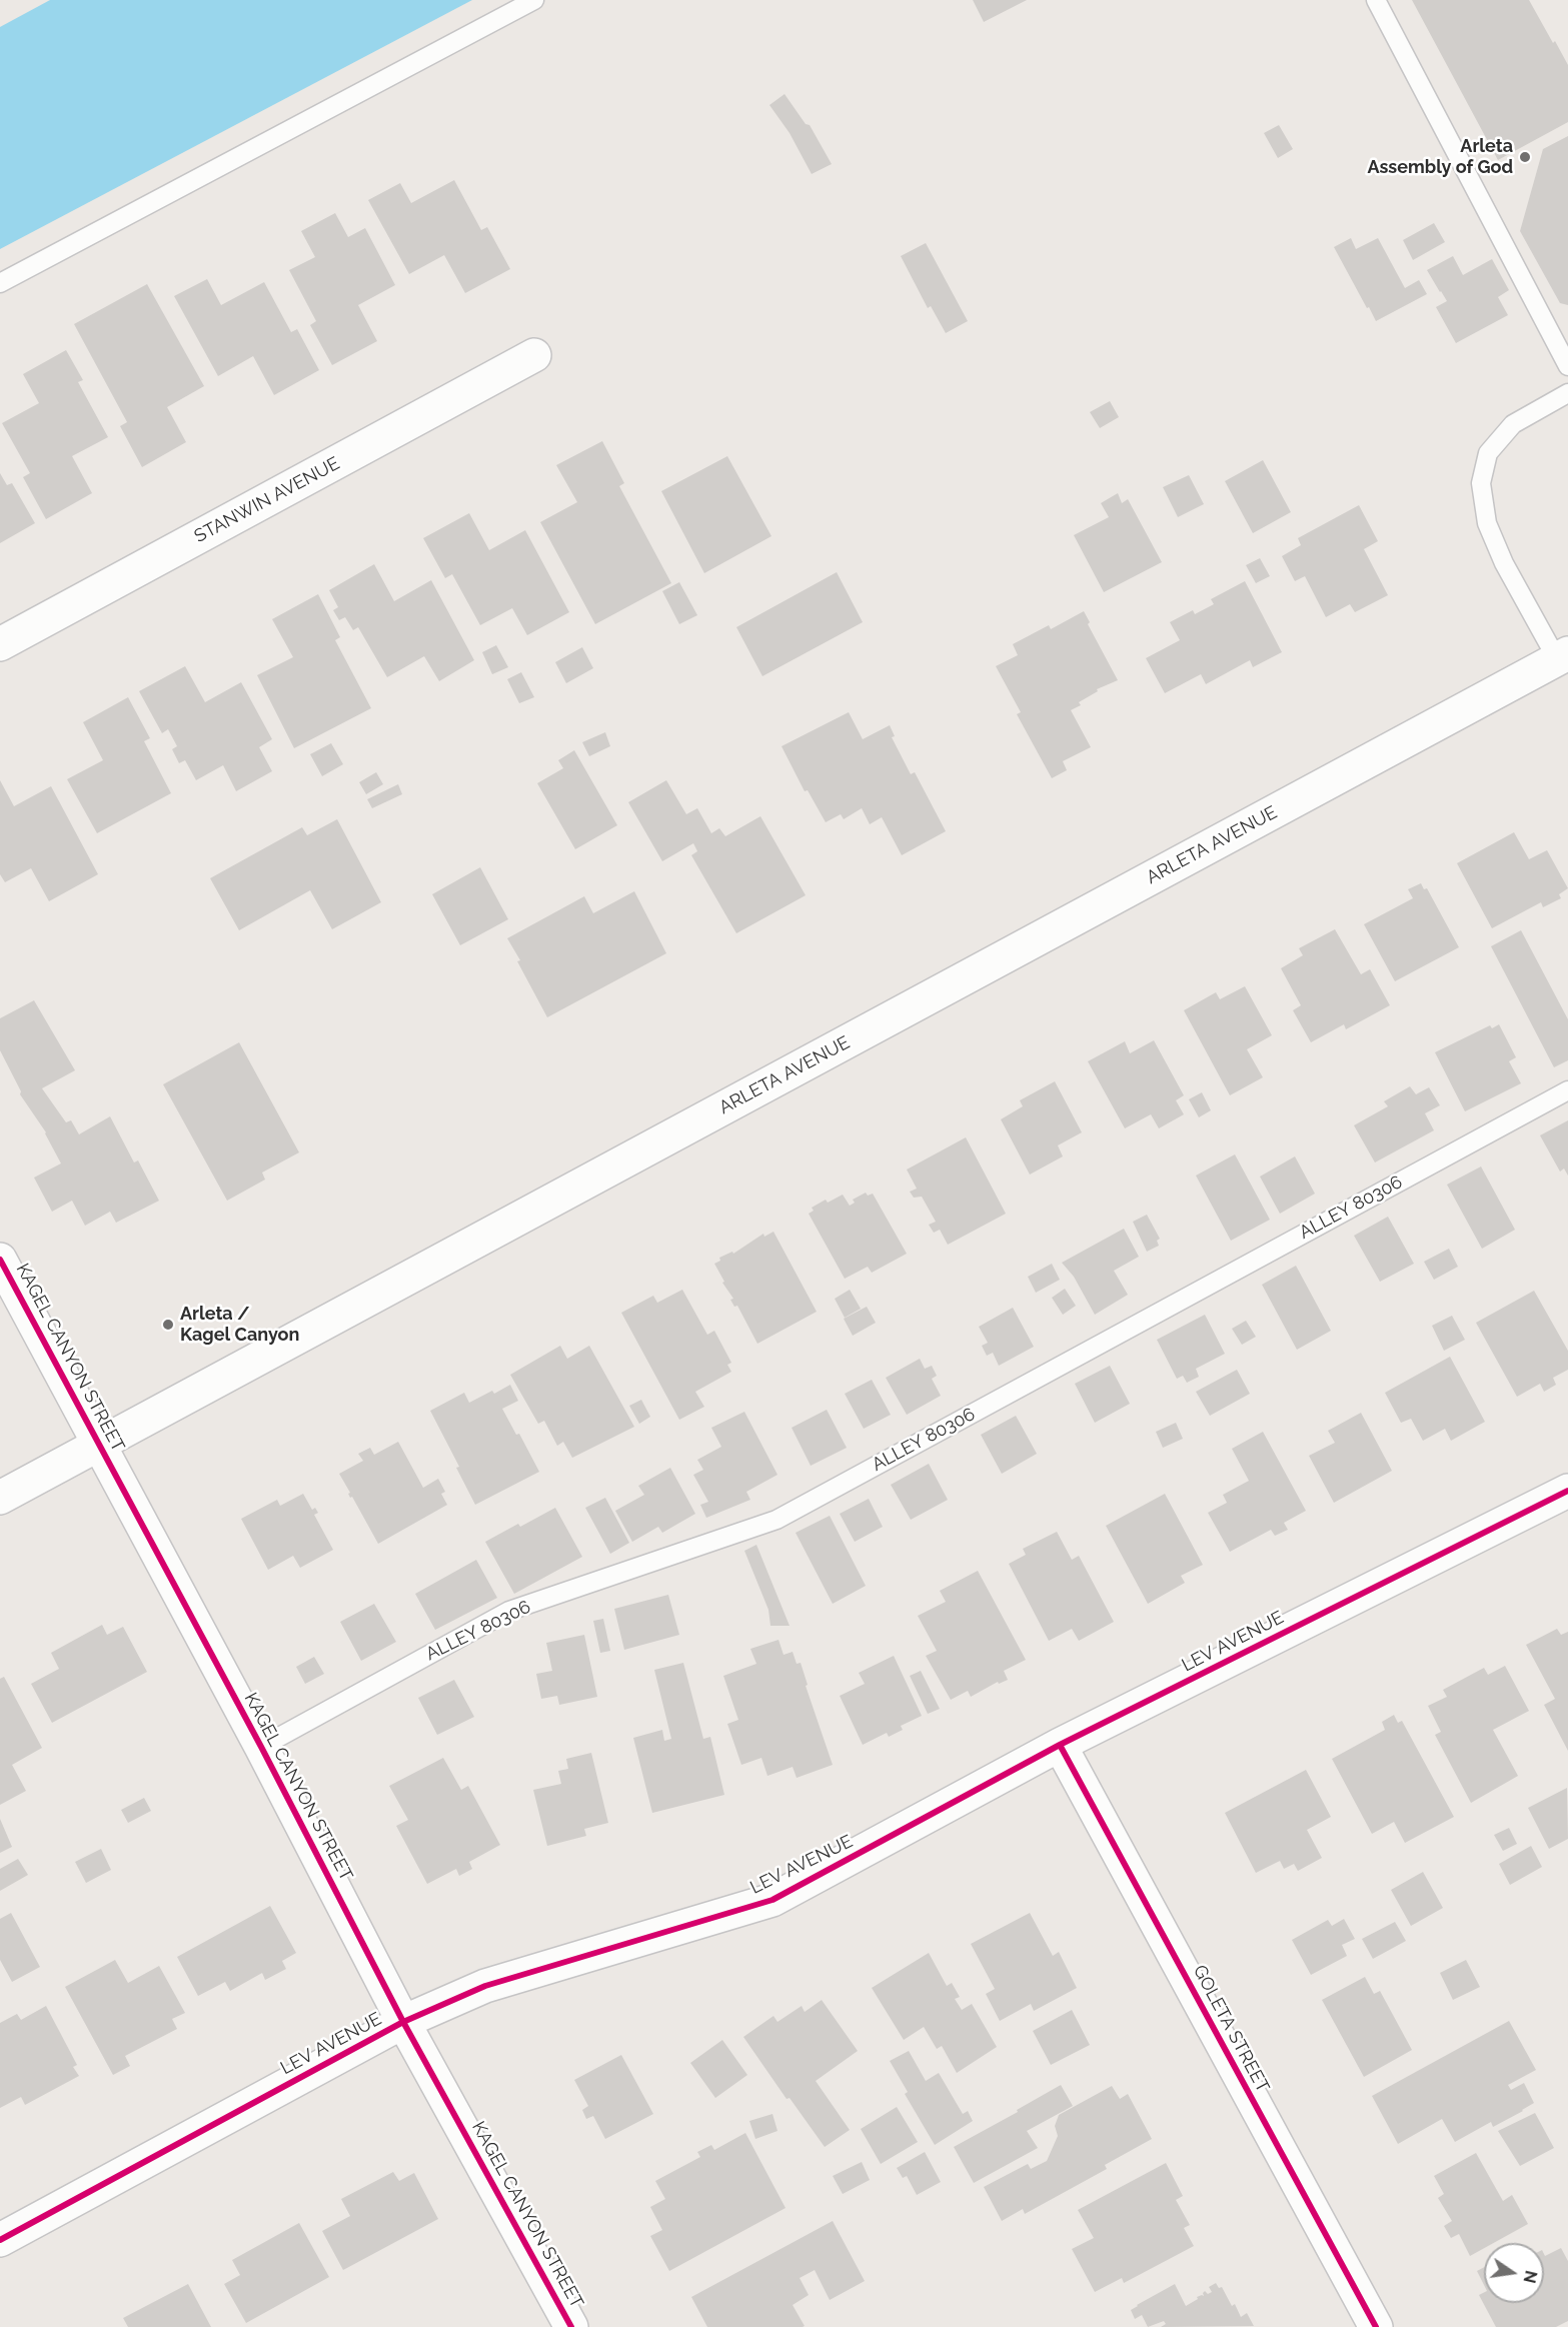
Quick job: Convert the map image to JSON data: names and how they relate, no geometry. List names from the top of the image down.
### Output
{
  "streets": {
    "street": [
      "STANWIN AVENUE",
      "ARLETA AVENUE",
      "KAGEL CANYON STREET",
      "LEV AVENUE",
      "GOLETA STREET"
    ],
    "lane": ["ALLEY 80306"]
  },
  "crossings": [
    ["ARLETA AVENUE", "KAGEL CANYON STREET"],
    ["ALLEY 80306", "KAGEL CANYON STREET"],
    ["KAGEL CANYON STREET", "LEV AVENUE"],
    ["LEV AVENUE", "GOLETA STREET"]
  ],
  "places": ["Arleta Assembly of God", "Arleta / Kagel Canyon"],
  "north": "right"
}
